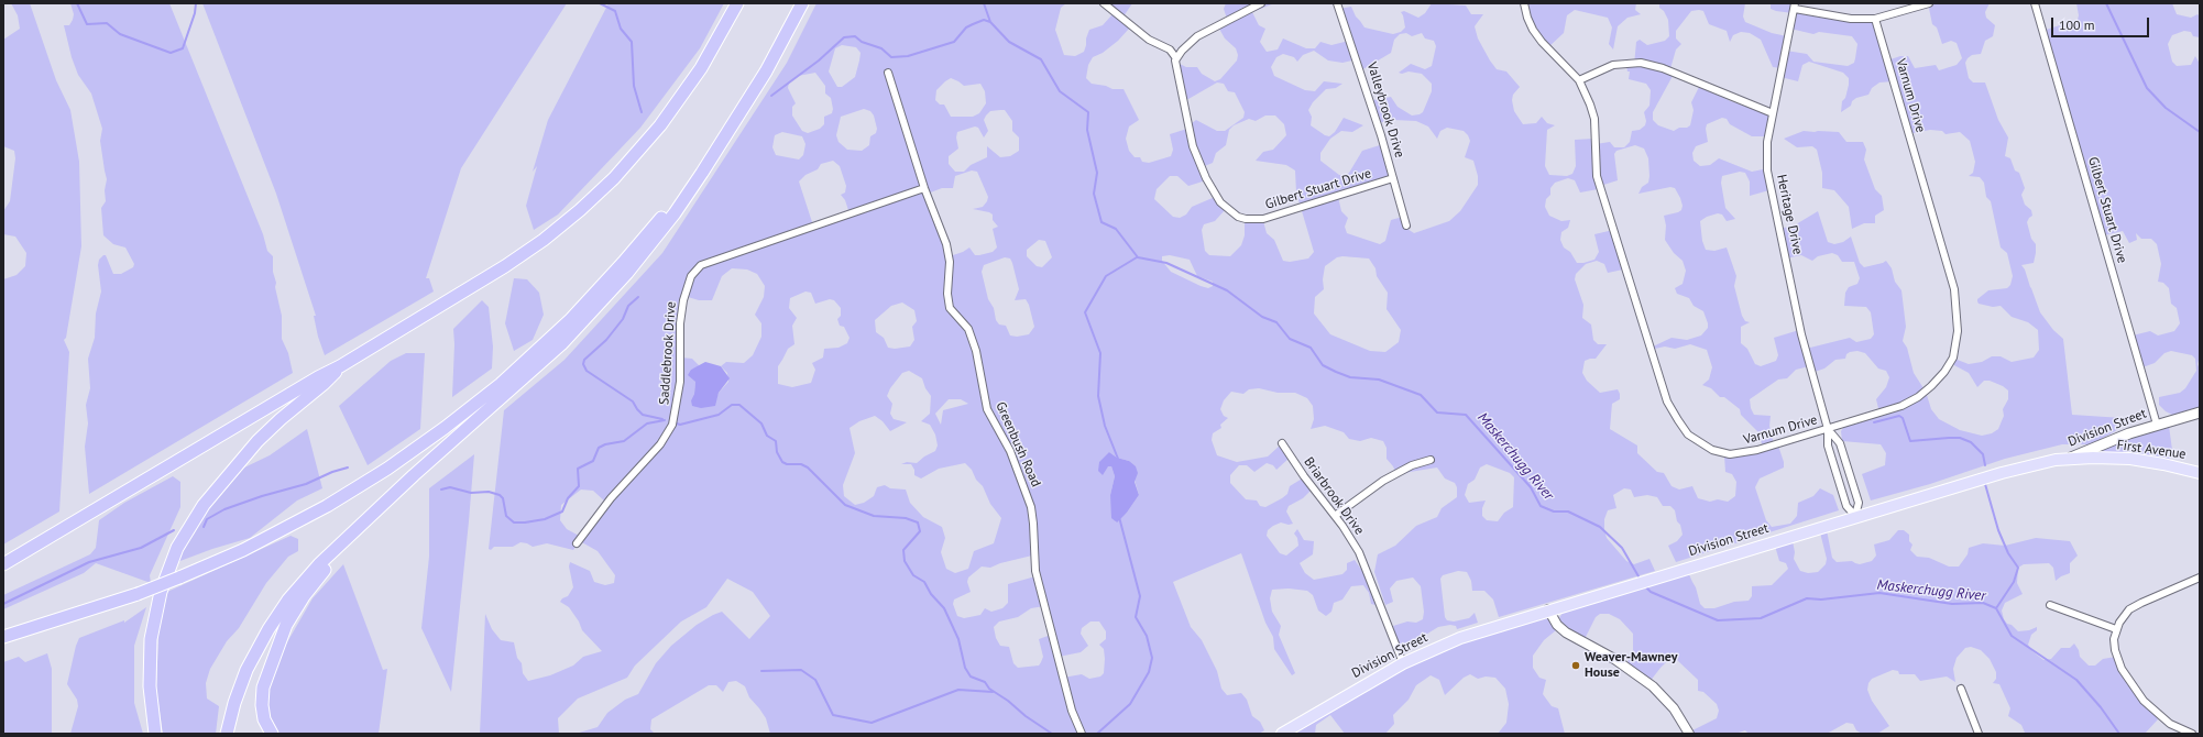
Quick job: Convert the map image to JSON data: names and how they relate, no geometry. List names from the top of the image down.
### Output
{
  "streets": {
    "main road": ["Division Street", "First Avenue"],
    "street": [
      "Varnum Drive",
      "Valleybrook Drive",
      "Gilbert Stuart Drive",
      "Heritage Drive",
      "Saddlebrook Drive",
      "Greenbush Road",
      "Briarbrook Drive"
    ]
  },
  "crossings": [
    ["Varnum Drive", "Heritage Drive"],
    ["Valleybrook Drive", "Gilbert Stuart Drive"],
    ["Gilbert Stuart Drive", "Division Street"],
    ["Heritage Drive", "Division Street"],
    ["Saddlebrook Drive", "Greenbush Road"],
    ["Division Street", "First Avenue"],
    ["Division Street", "Briarbrook Drive"]
  ],
  "water": ["Maskerchugg River"],
  "places": ["Weaver-Mawney House"],
  "scale_bar": "100 m"
}
